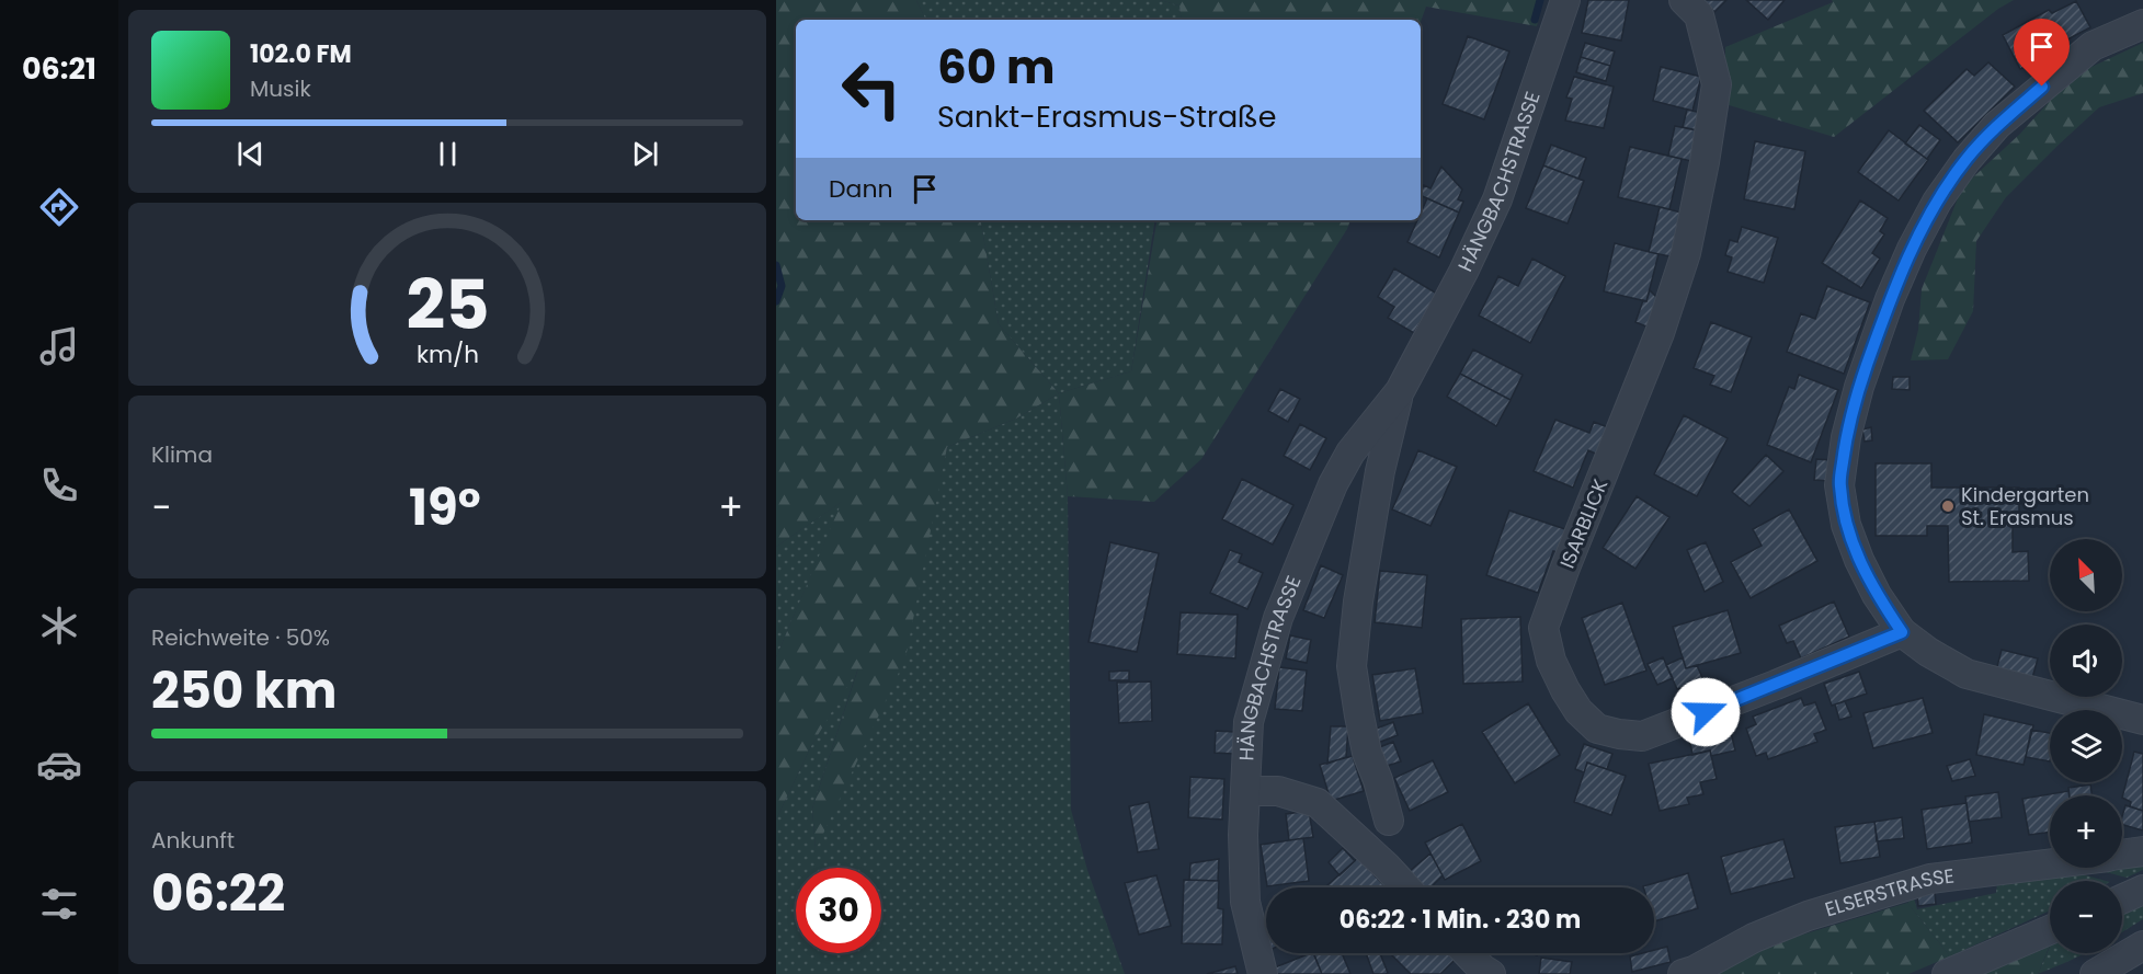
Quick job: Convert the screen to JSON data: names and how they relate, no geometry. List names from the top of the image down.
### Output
{
  "streets": {
    "street": ["HÄNGBACHSTRASSE", "ISARBLICK", "ELSERSTRASSE"]
  },
  "places": ["Kindergarten St. Erasmus"],
  "north": "top left",
  "page": {
    "tabs": "06:21",
    "turn": ["60 m", "Sankt-Erasmus-Straße"],
    "song": ["102.0 FM", "Musik"],
    "then": "Dann",
    "tile": [
      "Klima",
      ["Reichweite · 50%", "250 km"],
      ["Ankunft", "06:22"]
    ],
    "heat": ["−", "19°", "+"],
    "map_buttons": ["+", "−"],
    "limit": "30",
    "trip": "06:22 · 1 Min. · 230 m",
    "gauge": ["25", "km/h"]
  }
}
